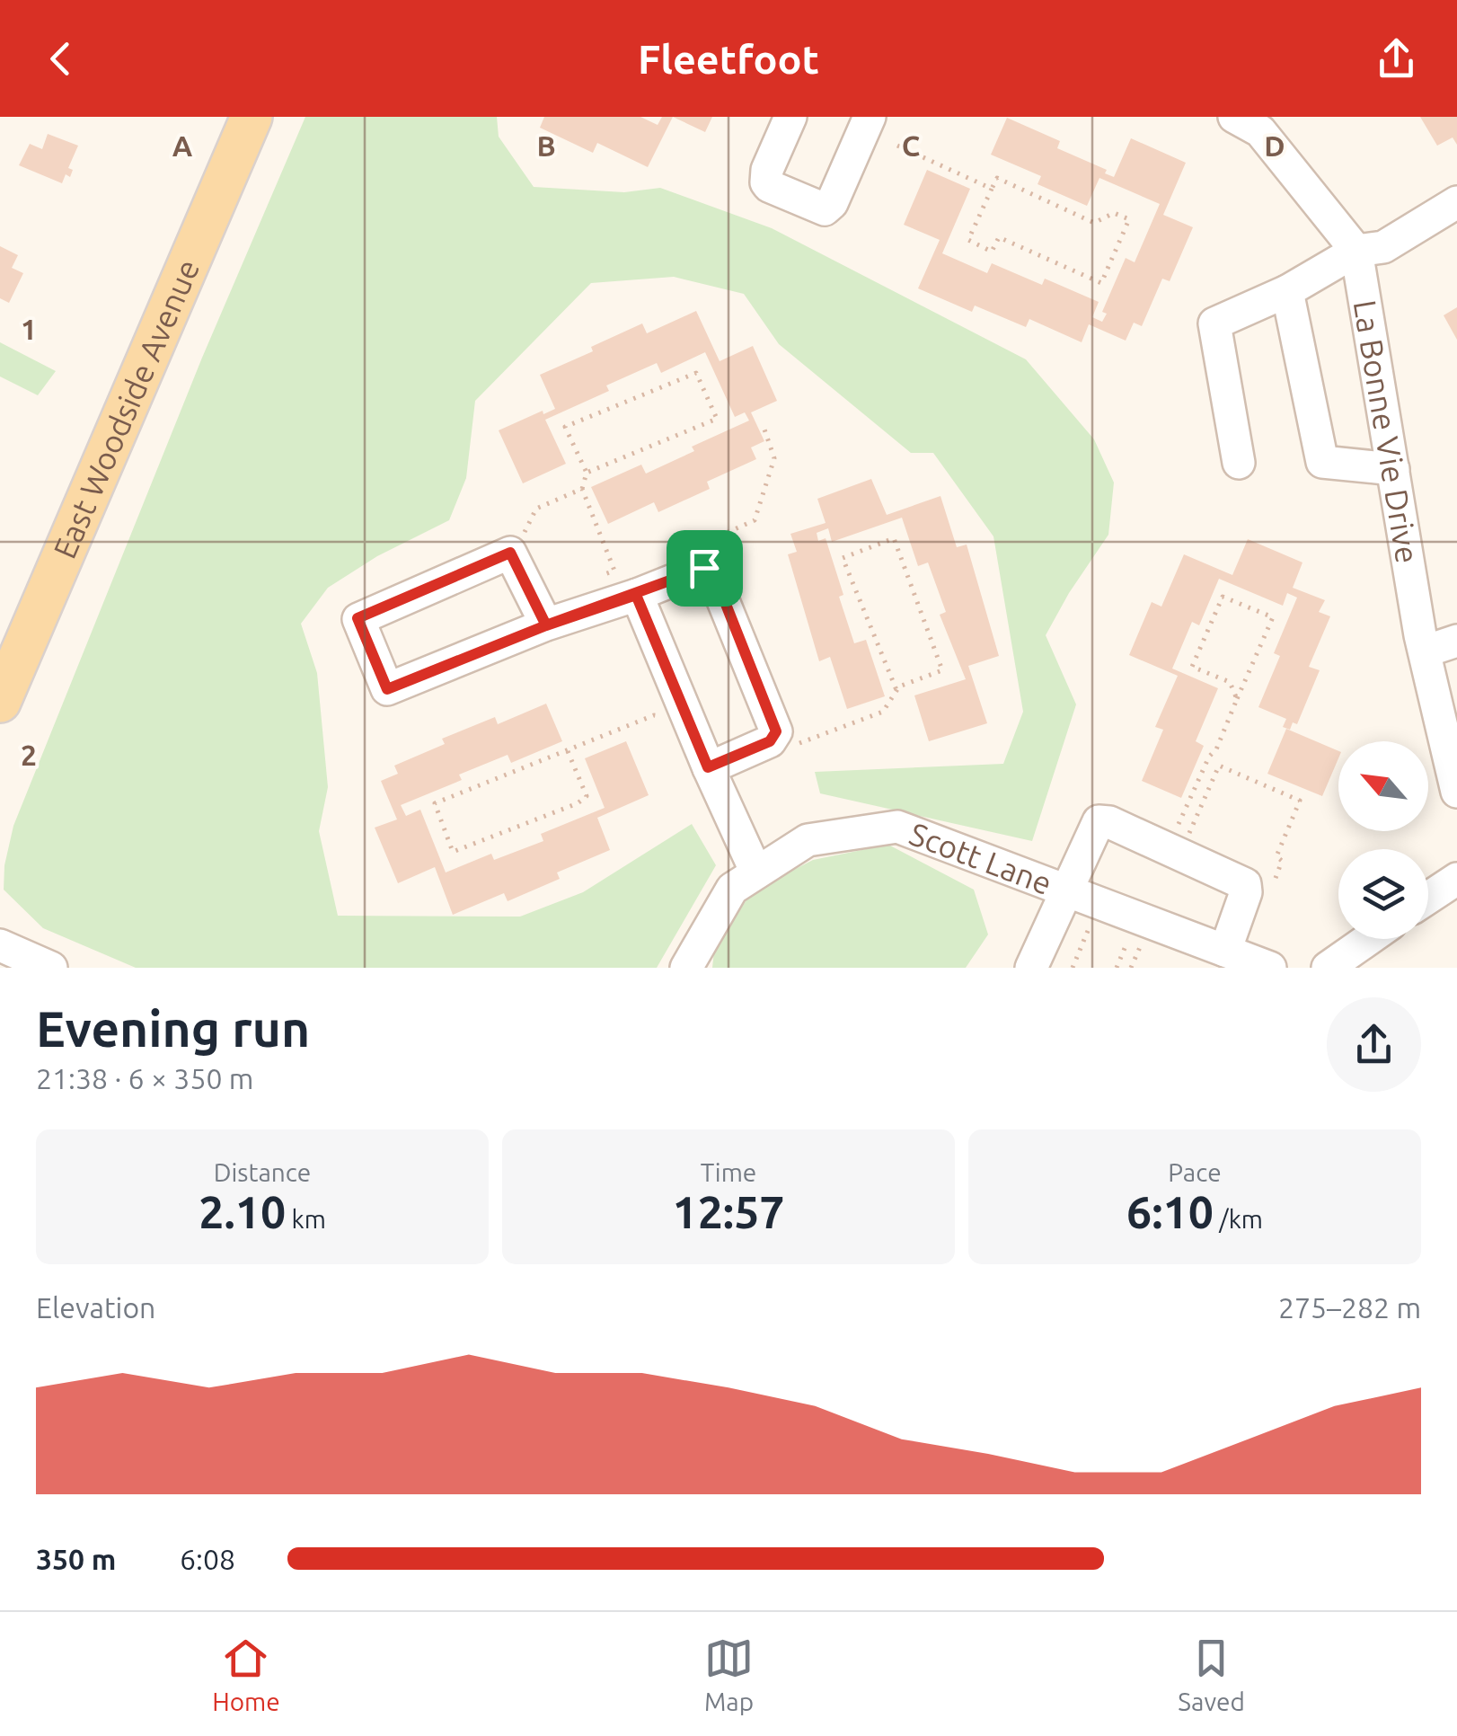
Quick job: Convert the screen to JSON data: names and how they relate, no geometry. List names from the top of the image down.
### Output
{
  "streets": {
    "main road": ["East Woodside Avenue"],
    "street": ["La Bonne Vie Drive", "Scott Lane"]
  },
  "north": "top left",
  "page": {
    "header": "Fleetfoot",
    "heading": ["Evening run", "21:38 · 6 × 350 m"],
    "stats": [
      ["Distance", "2.10 km"],
      ["Time", "12:57"],
      ["Pace", "6:10 /km"]
    ],
    "chart": ["Elevation", "275–282 m"],
    "list": [
      {
        "name": "350 m",
        "note": "6:08"
      }
    ],
    "tabs": ["Home", "Map", "Saved"]
  },
  "grid": {
    "columns": [
      "A",
      "B",
      "C",
      "D"
    ],
    "rows": ["1", "2"]
  }
}
